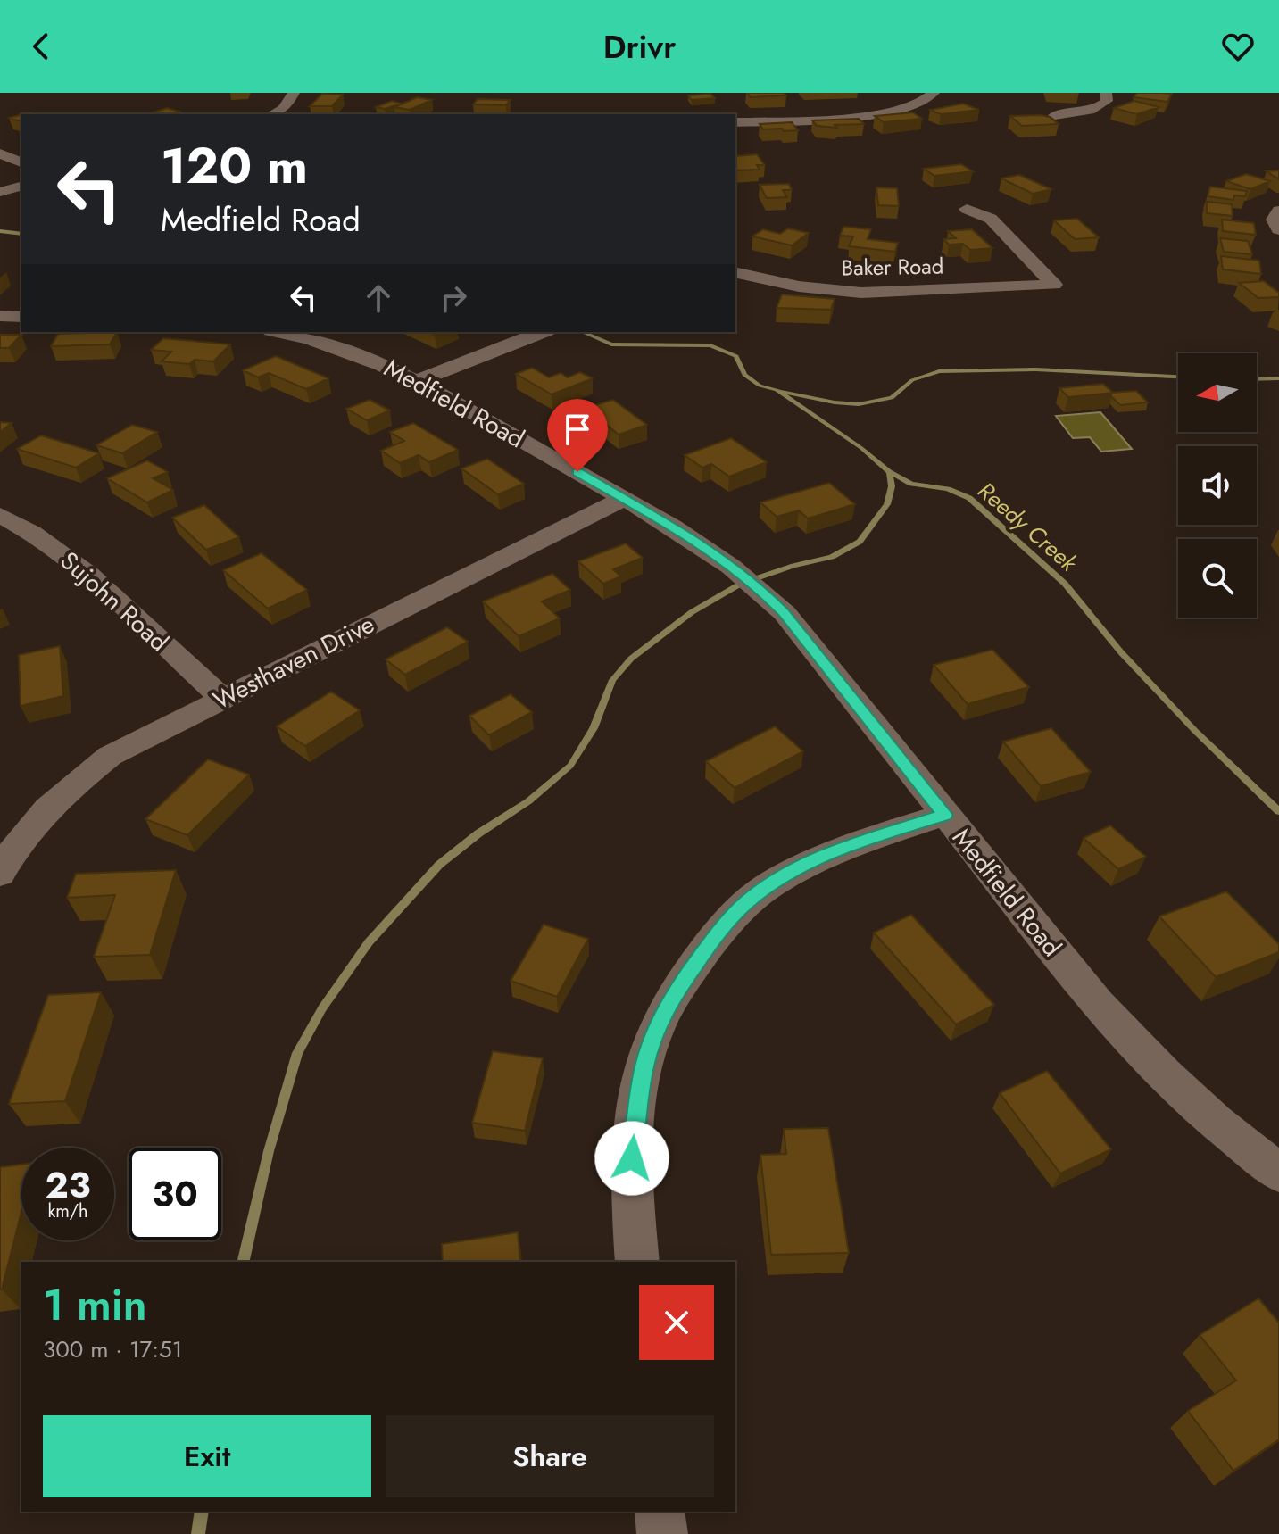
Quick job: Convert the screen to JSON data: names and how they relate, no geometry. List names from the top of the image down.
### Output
{
  "streets": {
    "street": [
      "Baker Road",
      "Medfield Road",
      "Sujohn Road",
      "Westhaven Drive"
    ]
  },
  "crossings": [
    ["Medfield Road", "Westhaven Drive"],
    ["Sujohn Road", "Westhaven Drive"]
  ],
  "water": ["Reedy Creek"],
  "north": "left",
  "page": {
    "header": "Drivr",
    "turn": ["120 m", "Medfield Road"],
    "speed": "23 km/h",
    "limit": "30",
    "heading": ["1 min", "300 m · 17:51"],
    "buttons": ["Exit", "Share"]
  }
}
